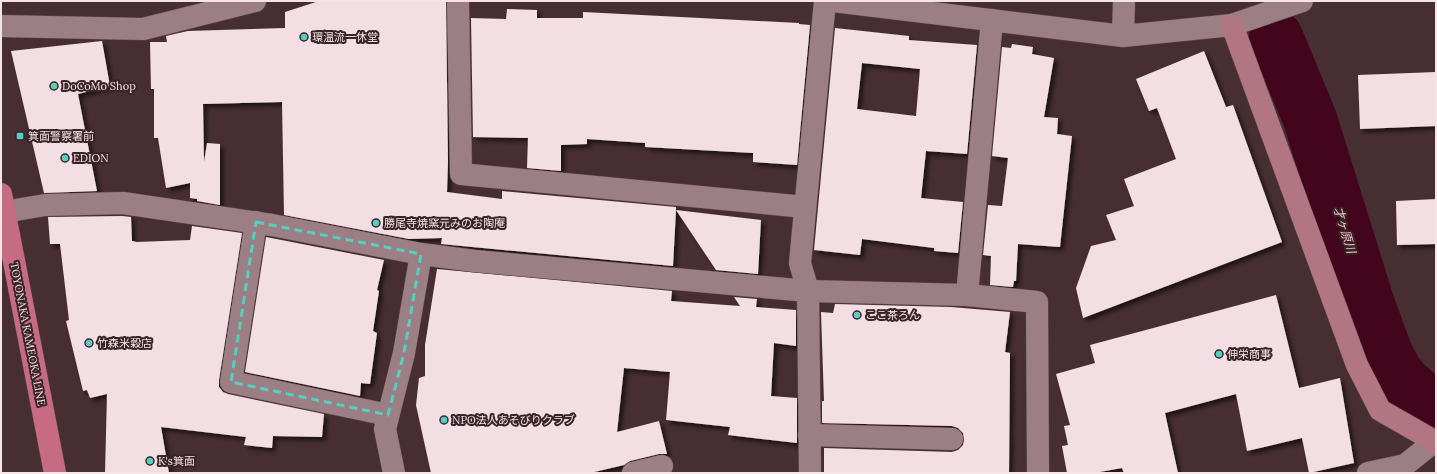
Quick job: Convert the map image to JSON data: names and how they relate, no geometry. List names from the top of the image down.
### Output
{
  "streets": {
    "main road": ["TOYONAKA KAMEOKA LINE"]
  },
  "water": ["才ヶ原川"],
  "places": {
    "other": [
      "環温流一休堂",
      "DoCoMo Shop",
      "EDION",
      "勝尾寺焼窯元みのお陶庵",
      "ここ茶ろん",
      "竹森米穀店",
      "伸栄商事",
      "NPO法人あそびりクラブ",
      "K's箕面"
    ],
    "transit": ["箕面警察署前"]
  }
}
